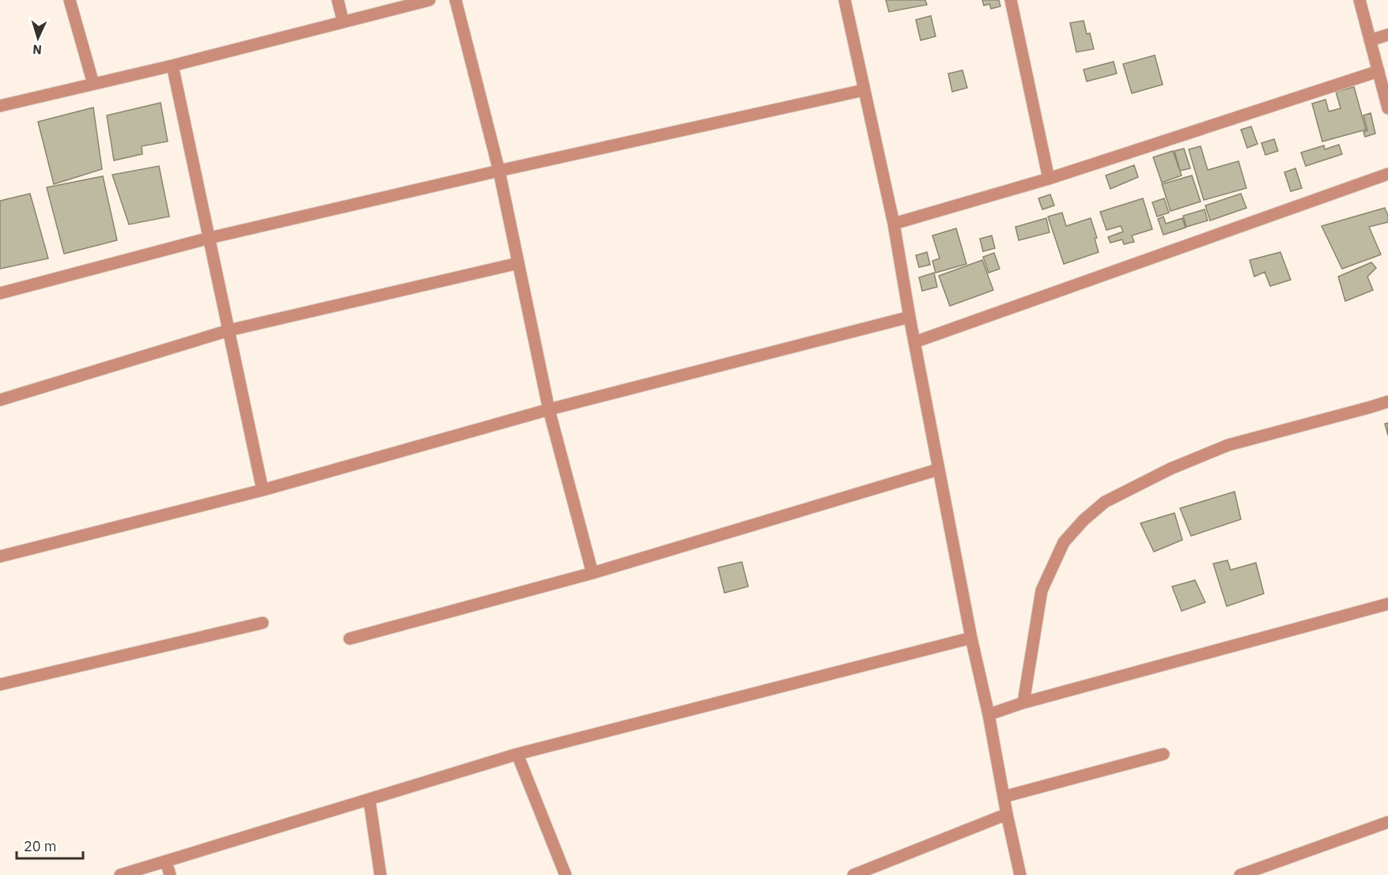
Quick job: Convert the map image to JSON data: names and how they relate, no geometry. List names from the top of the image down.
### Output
{
  "scale_bar": "20 m",
  "north": "bottom"
}
